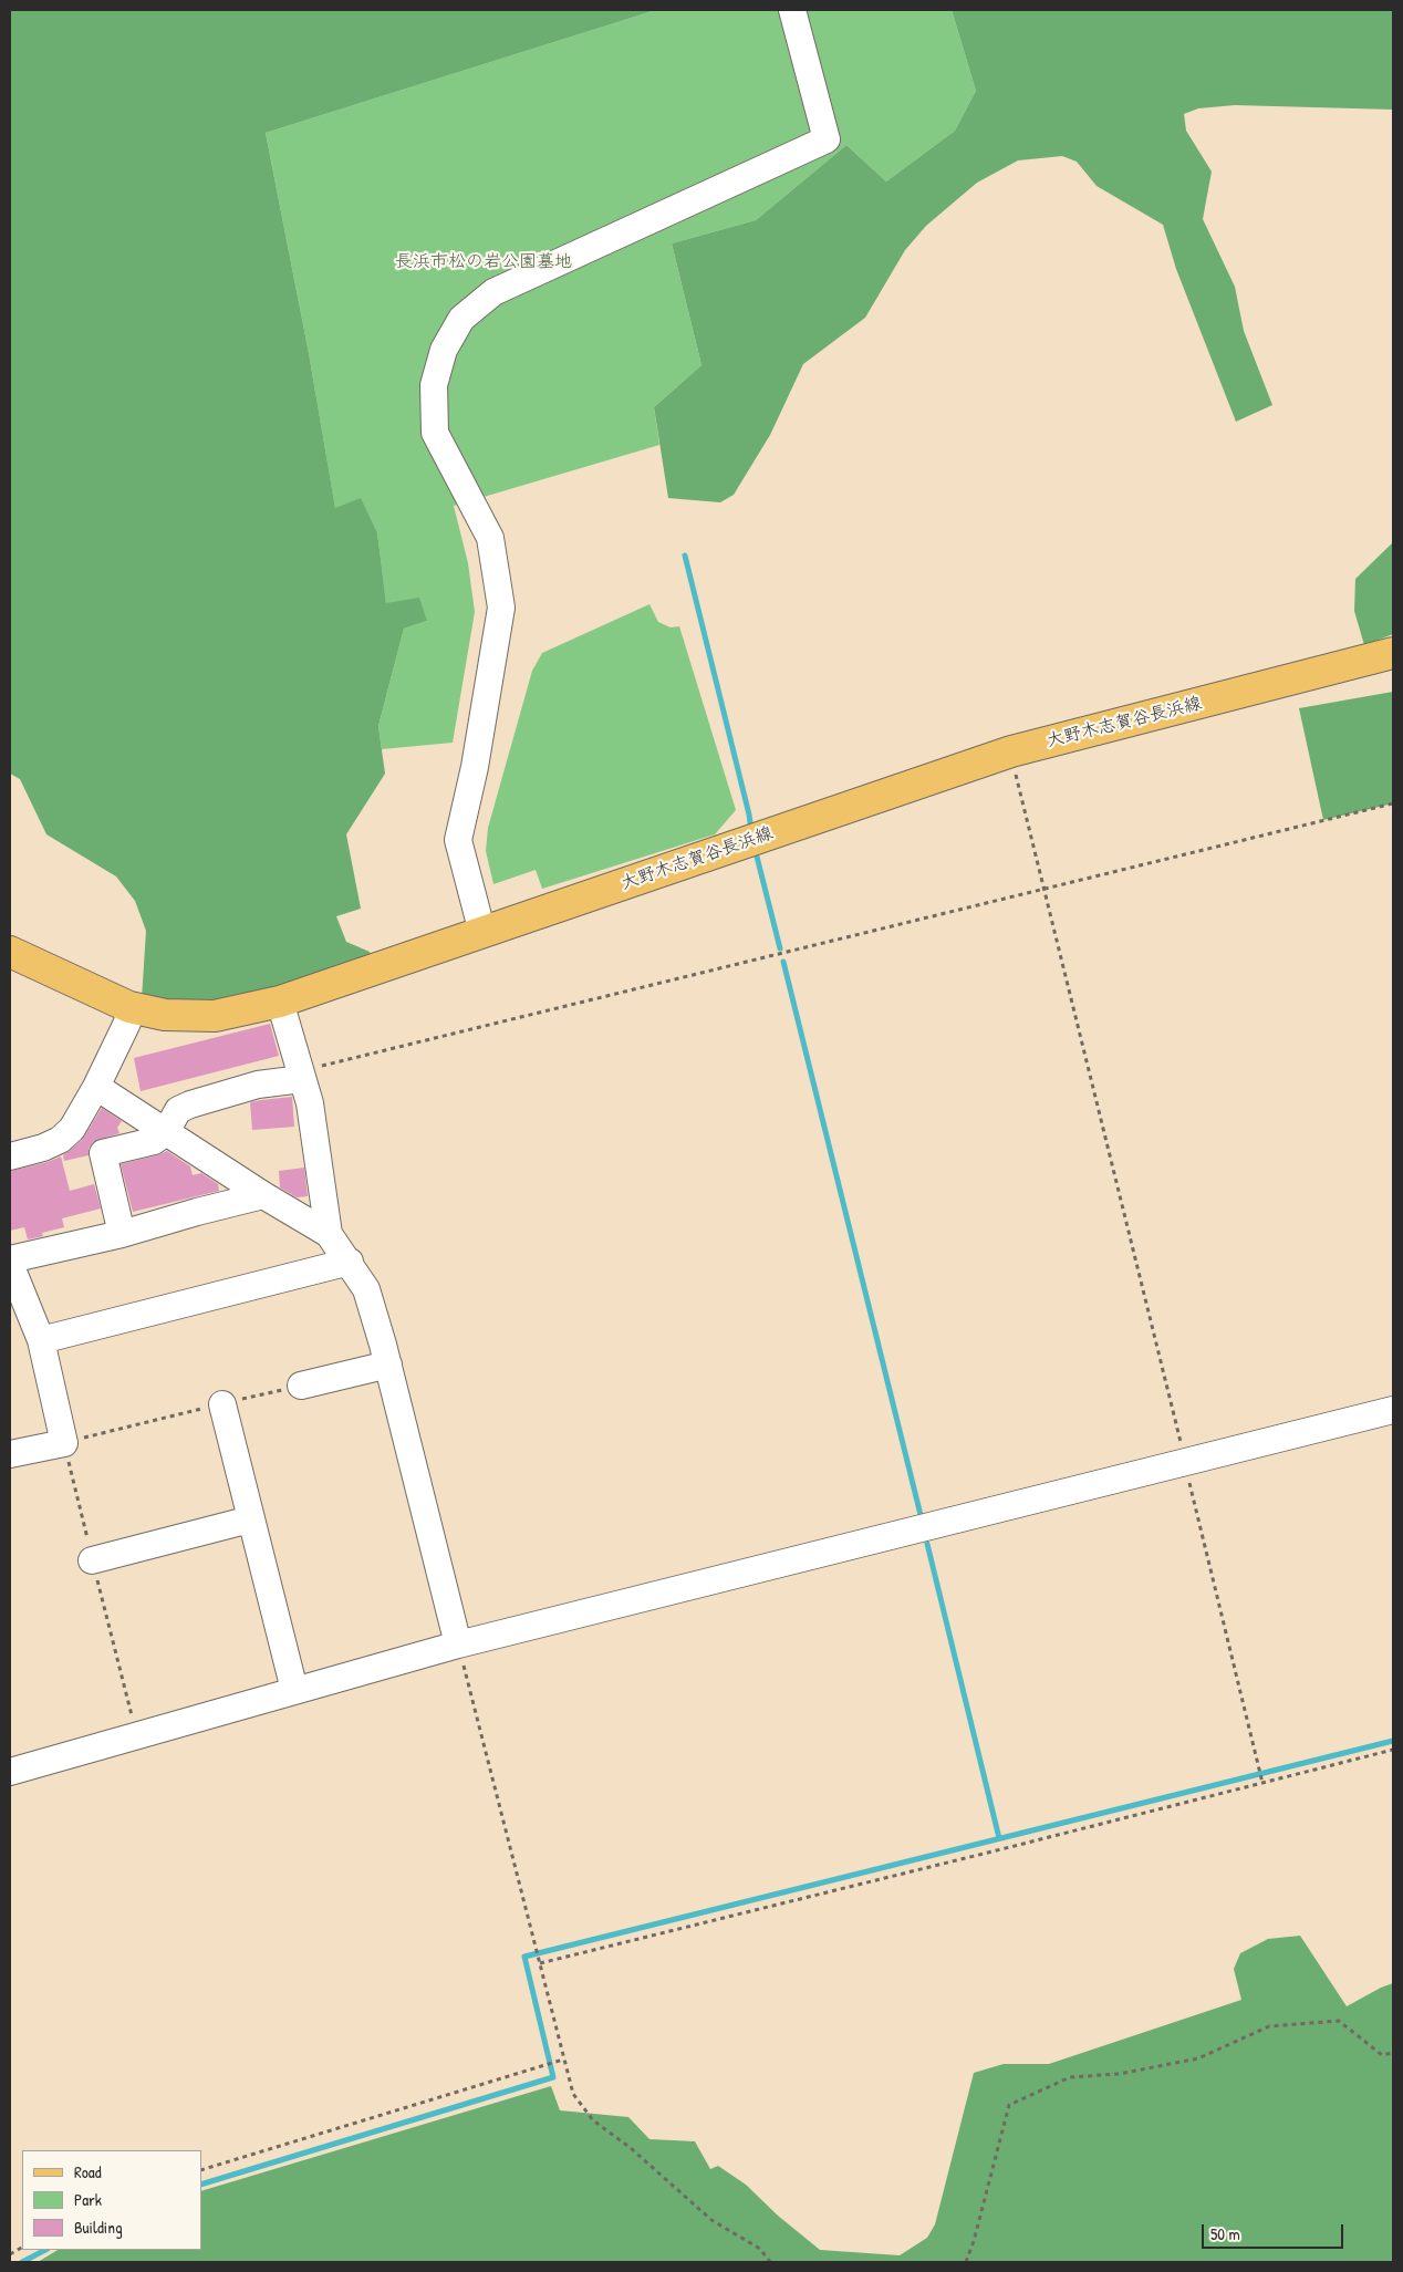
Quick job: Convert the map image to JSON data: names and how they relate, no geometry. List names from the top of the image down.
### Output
{
  "streets": {
    "main road": ["大野木志賀谷長浜線"]
  },
  "parks": ["長浜市松の岩公園墓地"],
  "legend": ["Road", "Park", "Building"],
  "scale_bar": "50 m"
}
